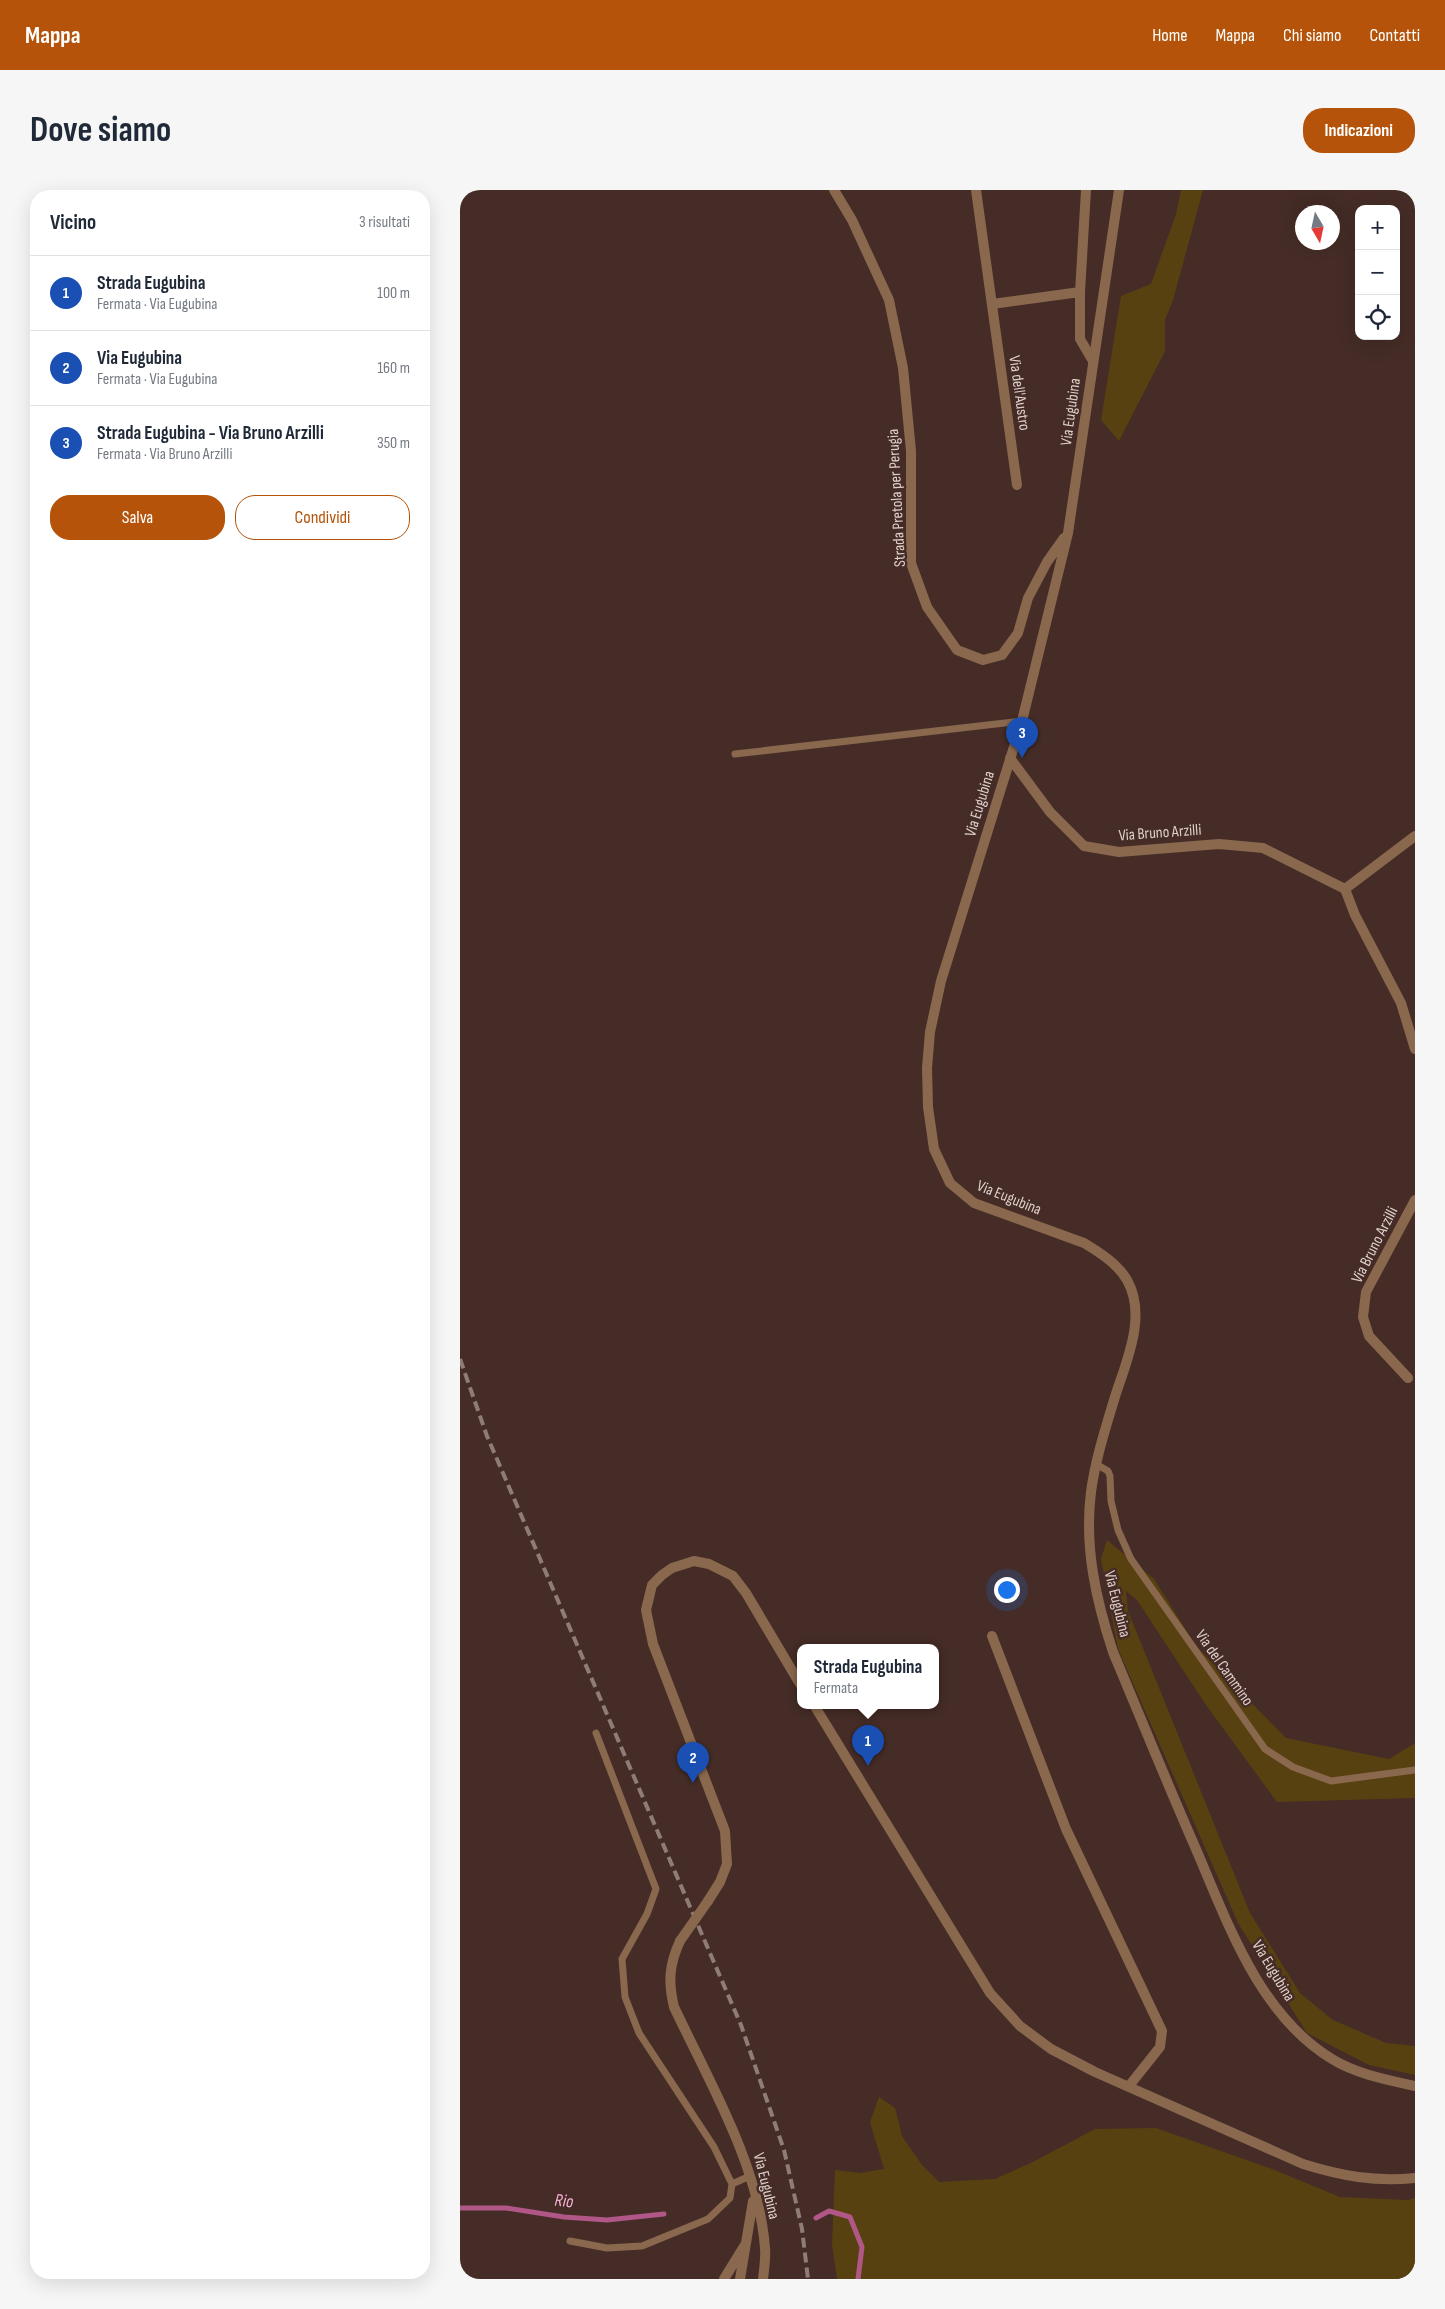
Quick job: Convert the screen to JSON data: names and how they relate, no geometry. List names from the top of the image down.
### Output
{
  "streets": {
    "street": [
      "Via dell'Austro",
      "Via Eugubina",
      "Strada Pretola per Perugia",
      "Via Bruno Arzilli"
    ],
    "lane": ["Via del Cammino"]
  },
  "crossings": [
    ["Via Eugubina", "Strada Pretola per Perugia"],
    ["Via Eugubina", "Via Bruno Arzilli"],
    ["Via Eugubina", "Via del Cammino"]
  ],
  "water": ["Rio"],
  "north": "bottom",
  "page": {
    "header": "Mappa",
    "nav": [
      "Home",
      "Mappa",
      "Chi siamo",
      "Contatti"
    ],
    "buttons": [
      "Indicazioni",
      ["Salva", "Condividi"]
    ],
    "title": "Dove siamo",
    "heading": ["Vicino", "3 risultati"],
    "map_buttons": ["+", "−"],
    "list": [
      {
        "mark": "1",
        "name": "Strada Eugubina",
        "note": "Fermata · Via Eugubina",
        "value": "100 m"
      },
      {
        "mark": "2",
        "name": "Via Eugubina",
        "note": "Fermata · Via Eugubina",
        "value": "160 m"
      },
      {
        "mark": "3",
        "name": "Strada Eugubina - Via Bruno Arzilli",
        "note": "Fermata · Via Bruno Arzilli",
        "value": "350 m"
      }
    ],
    "pins": ["3", "1", "2"],
    "popup": ["Strada Eugubina", "Fermata"]
  }
}
